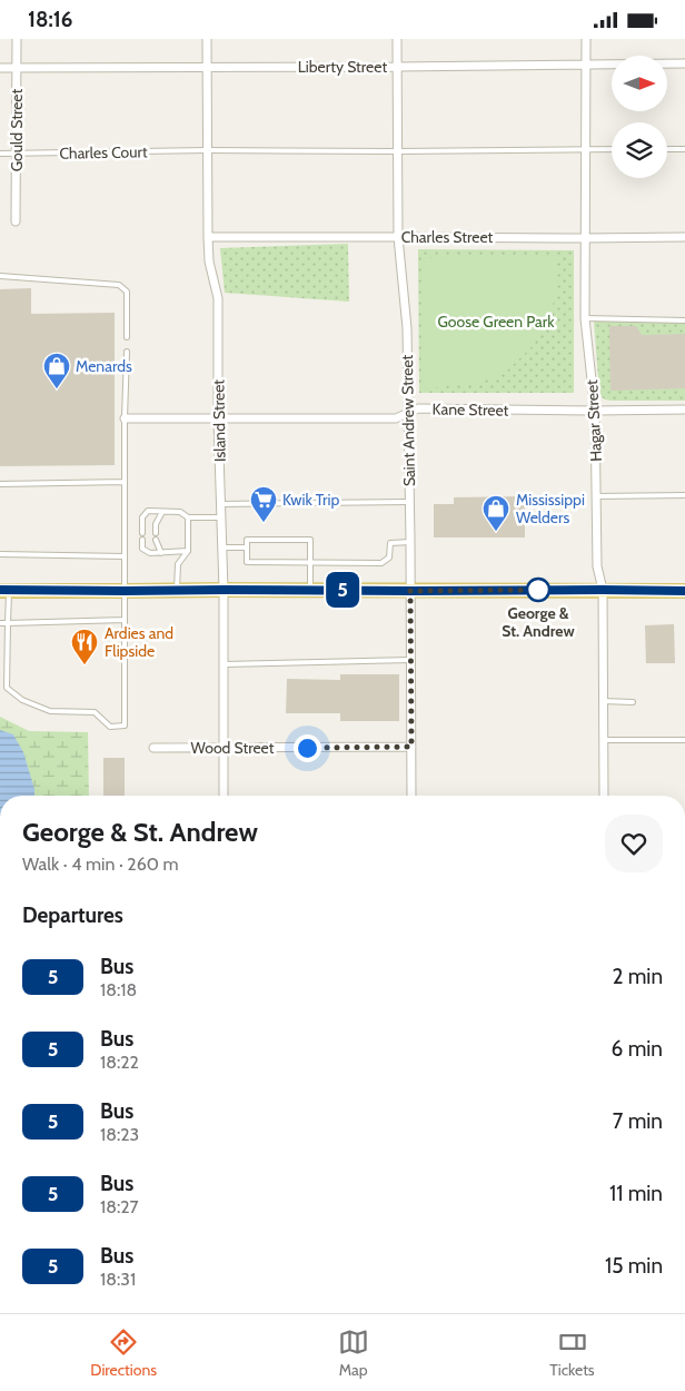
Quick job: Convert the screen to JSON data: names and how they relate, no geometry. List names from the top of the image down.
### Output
{
  "streets": {
    "street": [
      "Liberty Street",
      "Gould Street",
      "Charles Street",
      "Kane Street",
      "Island Street",
      "Saint Andrew Street",
      "Hagar Street",
      "Wood Street"
    ],
    "lane": ["Charles Court"]
  },
  "crossings": [
    ["Liberty Street", "Gould Street"],
    ["Liberty Street", "Island Street"],
    ["Liberty Street", "Saint Andrew Street"],
    ["Liberty Street", "Hagar Street"],
    ["Gould Street", "Charles Court"],
    ["Charles Court", "Island Street"],
    ["Charles Court", "Saint Andrew Street"],
    ["Charles Court", "Hagar Street"],
    ["Charles Street", "Island Street"],
    ["Charles Street", "Saint Andrew Street"],
    ["Charles Street", "Hagar Street"],
    ["Kane Street", "Island Street"],
    ["Kane Street", "Saint Andrew Street"],
    ["Kane Street", "Hagar Street"],
    ["Island Street", "Wood Street"],
    ["Saint Andrew Street", "Wood Street"]
  ],
  "parks": ["Goose Green Park"],
  "places": {
    "shop": ["Menards", "Mississippi Welders"],
    "supermarket": ["Kwik Trip"],
    "other": ["George & St. Andrew"],
    "restaurant": ["Ardies and Flipside"]
  },
  "lines": ["bus line 5"],
  "north": "right",
  "page": {
    "status": "18:16",
    "on_map": "5",
    "heading": [
      ["George & St. Andrew", "Walk · 4 min · 260 m"],
      "Departures"
    ],
    "list": [
      {
        "mark": "5",
        "name": "Bus",
        "note": "18:18",
        "value": "2 min"
      },
      {
        "mark": "5",
        "name": "Bus",
        "note": "18:22",
        "value": "6 min"
      },
      {
        "mark": "5",
        "name": "Bus",
        "note": "18:23",
        "value": "7 min"
      },
      {
        "mark": "5",
        "name": "Bus",
        "note": "18:27",
        "value": "11 min"
      },
      {
        "mark": "5",
        "name": "Bus",
        "note": "18:31",
        "value": "15 min"
      }
    ],
    "tabs": ["Directions", "Map", "Tickets"]
  }
}
